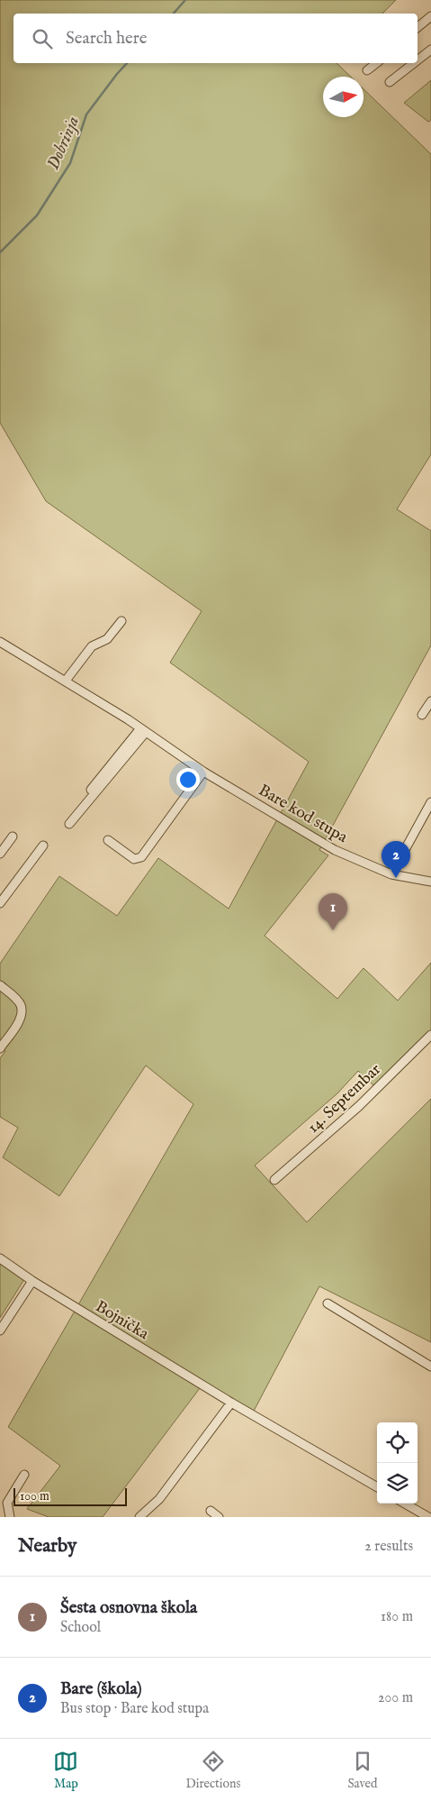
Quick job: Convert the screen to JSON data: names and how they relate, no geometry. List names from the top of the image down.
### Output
{
  "streets": {
    "street": ["Bare kod stupa", "14. Septembar", "Bojnička"]
  },
  "water": ["Dobrinja"],
  "scale_bar": "100 m",
  "north": "right",
  "page": {
    "search": "Search here",
    "pins": ["2", "1"],
    "scale": "100 m",
    "heading": ["Nearby", "2 results"],
    "list": [
      {
        "mark": "1",
        "name": "Šesta osnovna škola",
        "note": "School",
        "value": "180 m"
      },
      {
        "mark": "2",
        "name": "Bare (škola)",
        "note": "Bus stop · Bare kod stupa",
        "value": "200 m"
      }
    ],
    "nav": ["Map", "Directions", "Saved"]
  }
}
